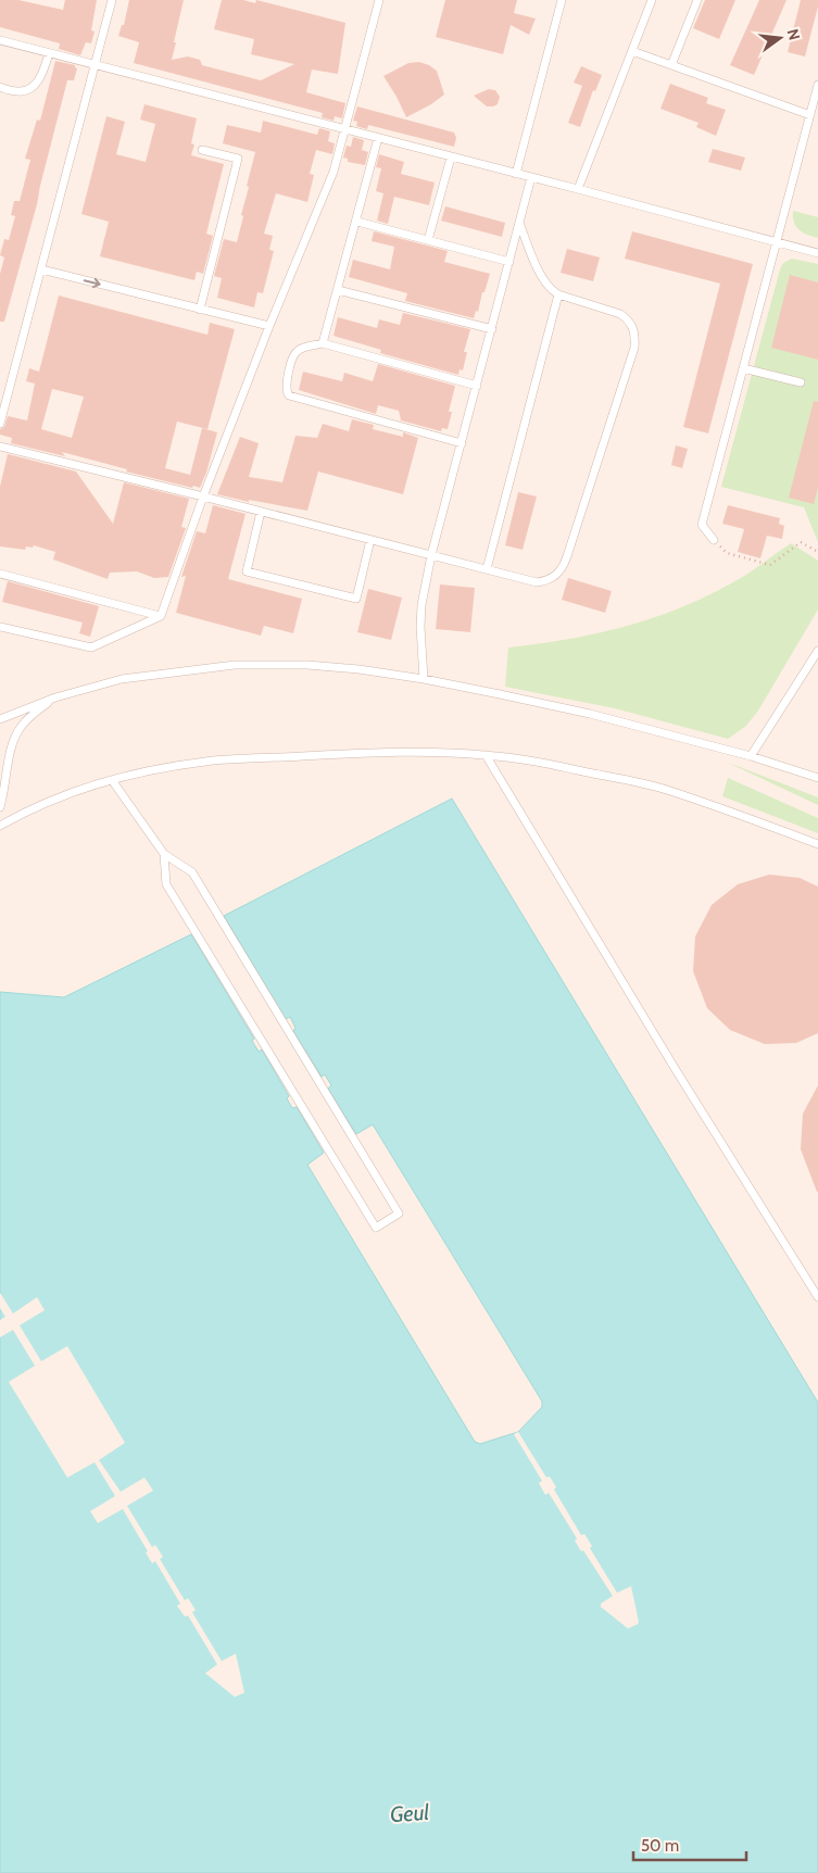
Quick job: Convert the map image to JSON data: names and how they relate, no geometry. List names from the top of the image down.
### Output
{
  "water": ["Geul"],
  "scale_bar": "50 m",
  "north": "right"
}
